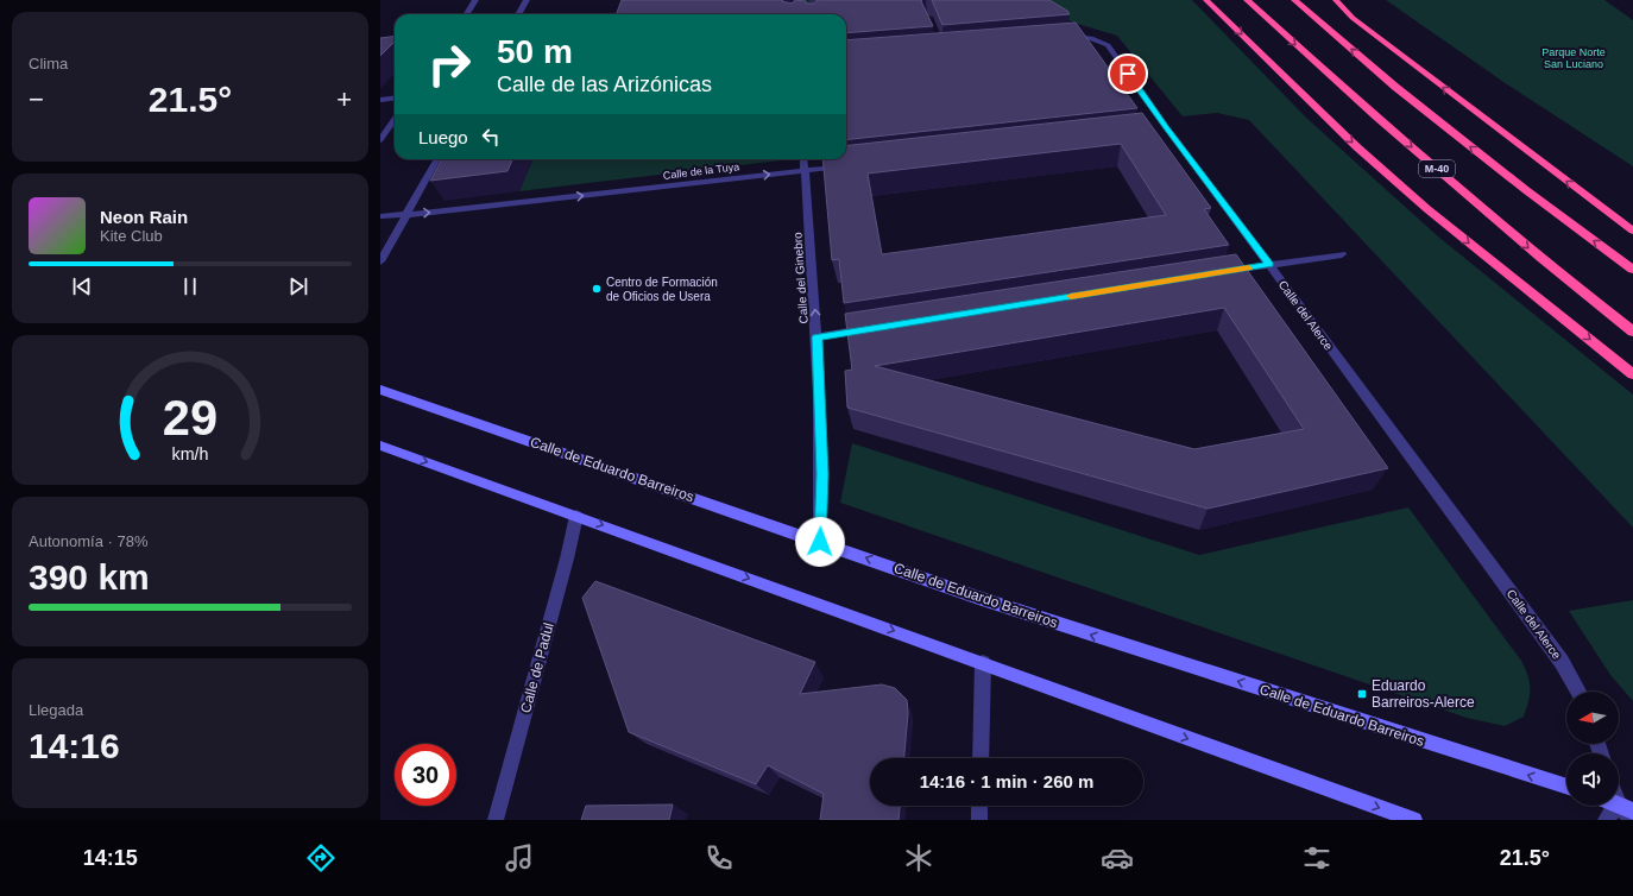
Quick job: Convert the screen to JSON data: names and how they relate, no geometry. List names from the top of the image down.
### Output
{
  "streets": {
    "highway": ["M-40"],
    "street": [
      "Calle de la Tuya",
      "Calle del Ginebro",
      "Calle del Alerce",
      "Calle de Eduardo Barreiros",
      "Calle de Padul"
    ]
  },
  "crossings": [
    ["Calle de la Tuya", "Calle del Ginebro"],
    ["Calle del Ginebro", "Calle de Eduardo Barreiros"]
  ],
  "one_way": ["Calle de la Tuya", "Calle del Ginebro"],
  "parks": ["Parque Norte San Luciano"],
  "places": {
    "other": ["Centro de Formación de Oficios de Usera"],
    "transit": ["Eduardo Barreiros-Alerce"]
  },
  "north": "left",
  "page": {
    "tile": [
      "Clima",
      ["Autonomía · 78%", "390 km"],
      ["Llegada", "14:16"]
    ],
    "turn": ["50 m", "Calle de las Arizónicas"],
    "heat": ["−", "21.5°", "+"],
    "then": "Luego",
    "song": ["Neon Rain", "Kite Club"],
    "limit": "30",
    "trip": "14:16 · 1 min · 260 m",
    "tabs": ["14:15", "21.5°"],
    "gauge": ["29", "km/h"]
  }
}
